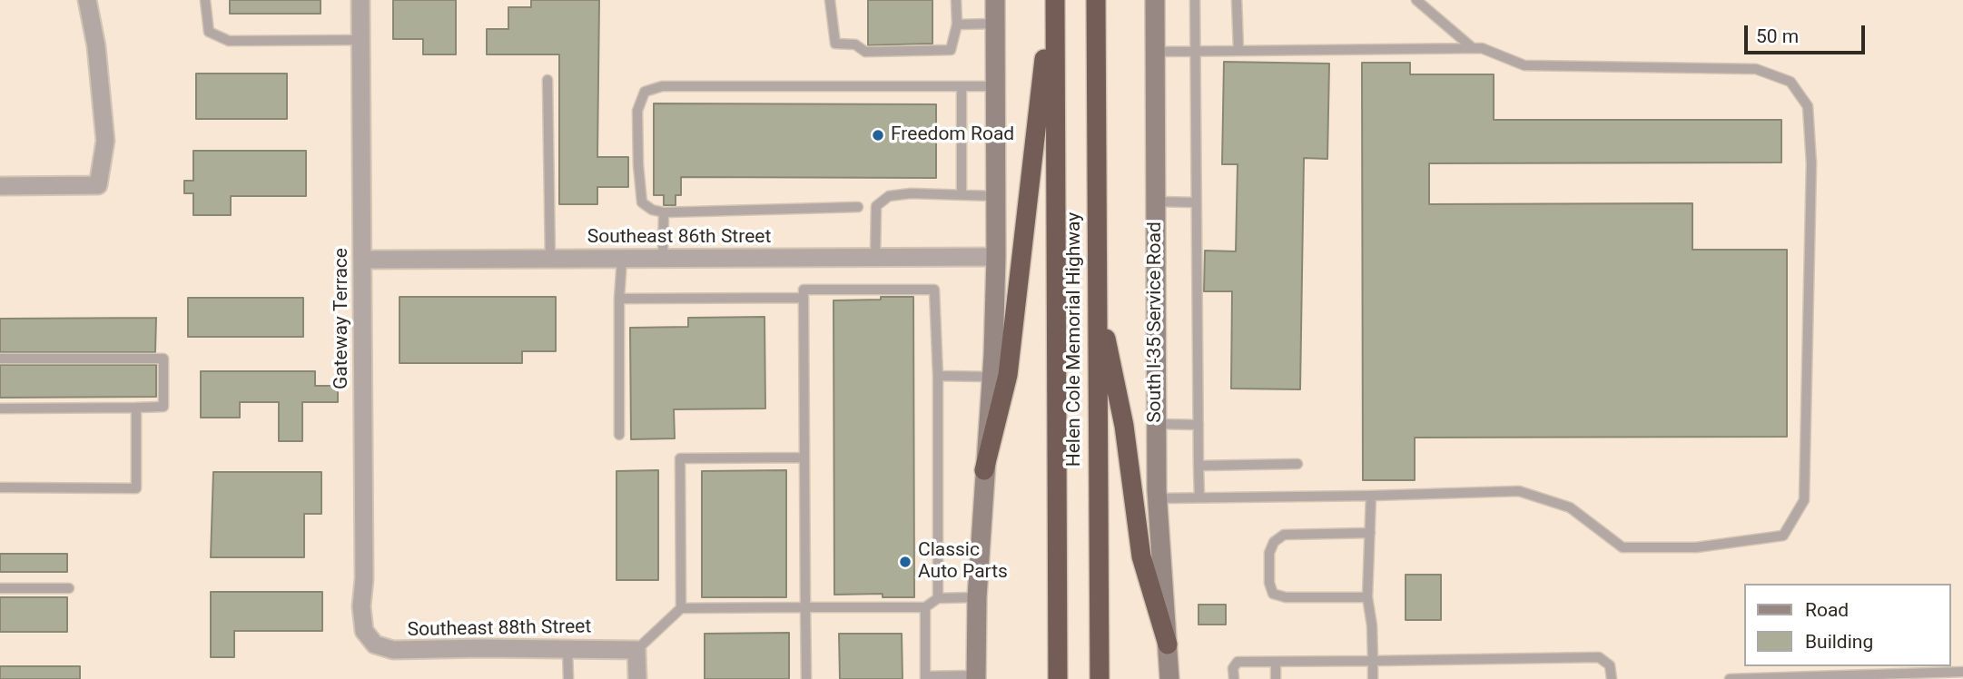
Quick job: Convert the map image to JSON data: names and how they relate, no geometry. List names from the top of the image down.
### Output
{
  "streets": {
    "highway": ["Helen Cole Memorial Highway"],
    "main road": ["South I-35 Service Road"],
    "street": ["Southeast 86th Street", "Gateway Terrace", "Southeast 88th Street"]
  },
  "crossings": [
    ["Southeast 86th Street", "Gateway Terrace"],
    ["Gateway Terrace", "Southeast 88th Street"]
  ],
  "places": ["Freedom Road", "Classic Auto Parts"],
  "legend": ["Road", "Building"],
  "scale_bar": "50 m"
}
